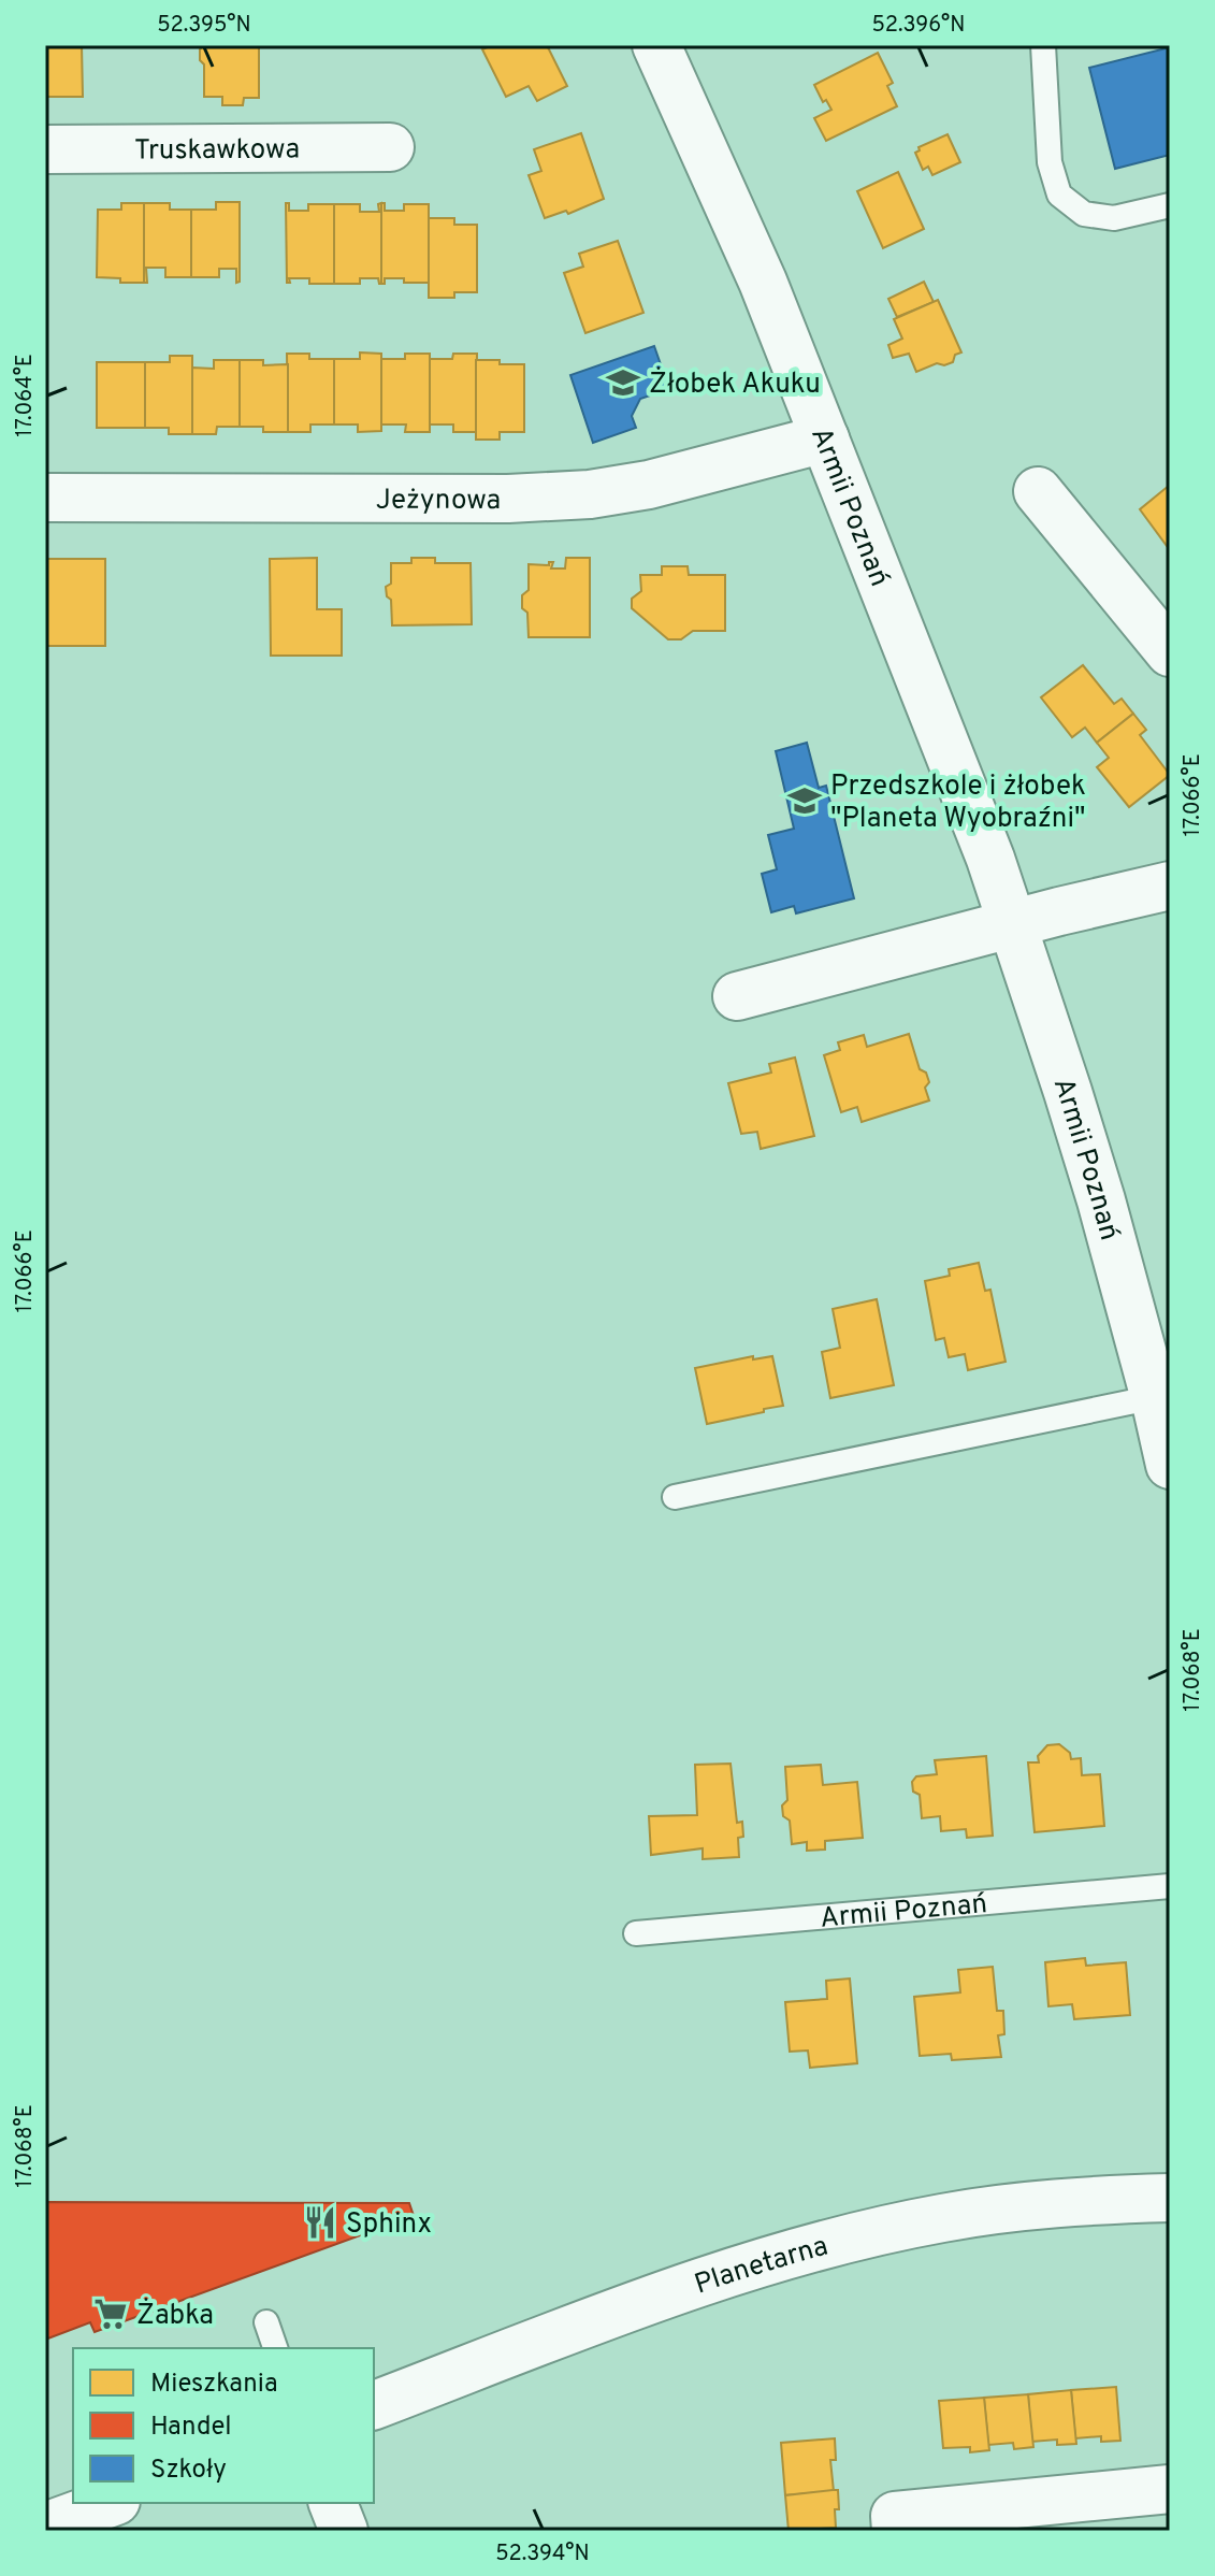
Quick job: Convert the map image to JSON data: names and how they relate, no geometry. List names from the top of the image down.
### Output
{
  "streets": {
    "street": [
      "Truskawkowa",
      "Jeżynowa",
      "Armii Poznań",
      "Planetarna"
    ]
  },
  "crossings": [
    ["Jeżynowa", "Armii Poznań"]
  ],
  "places": {
    "school or university": ["Żłobek Akuku", "Przedszkole i żłobek \"Planeta Wyobraźni\""],
    "restaurant": ["Sphinx"],
    "supermarket": ["Żabka"]
  },
  "legend": ["Mieszkania", "Handel", "Szkoły"],
  "coordinates": [
    "52.395°N",
    "52.396°N",
    "17.064°E",
    "17.066°E",
    "17.068°E",
    "52.394°N"
  ]
}
